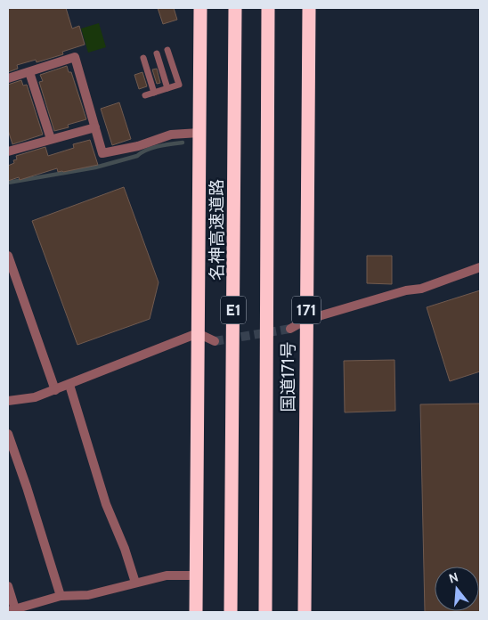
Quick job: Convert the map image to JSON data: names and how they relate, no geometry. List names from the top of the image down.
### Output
{
  "streets": {
    "highway": [
      "名神高速道路",
      "E1",
      "171",
      "国道171号"
    ]
  },
  "north": "top"
}
